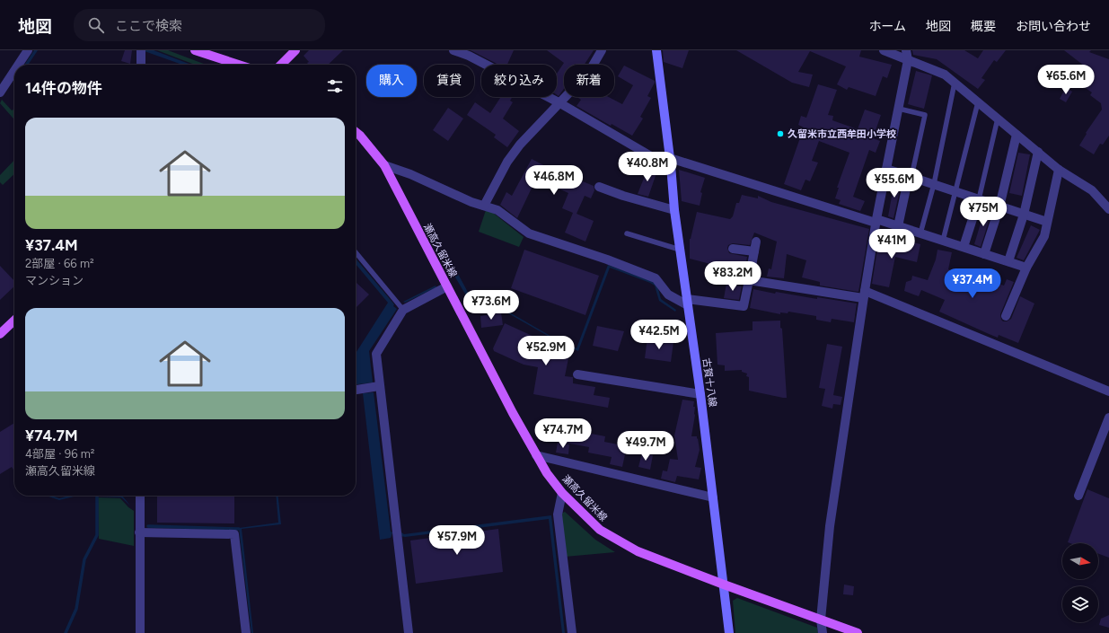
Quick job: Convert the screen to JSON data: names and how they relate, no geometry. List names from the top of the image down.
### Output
{
  "streets": {
    "main road": ["瀬高久留米線", "古賀十八線"]
  },
  "crossings": [
    ["瀬高久留米線", "古賀十八線"]
  ],
  "places": ["久留米市立西牟田小学校"],
  "north": "right",
  "page": {
    "header": "地図",
    "search": "ここで検索",
    "nav": [
      "ホーム",
      "地図",
      "概要",
      "お問い合わせ"
    ],
    "price": [
      "¥65.6M",
      "¥40.8M",
      "¥46.8M",
      "¥55.6M",
      "¥75M",
      "¥41M",
      "¥83.2M",
      "¥37.4M",
      "¥73.6M",
      "¥42.5M",
      "¥52.9M",
      "¥74.7M",
      "¥49.7M",
      "¥57.9M"
    ],
    "chip": [
      "購入",
      "賃貸",
      "絞り込み",
      "新着"
    ],
    "heading": "14件の物件",
    "list": [
      {
        "name": "¥37.4M",
        "note": "2部屋 · 66 m² · マンション"
      },
      {
        "name": "¥74.7M",
        "note": "4部屋 · 96 m² · 瀬高久留米線"
      }
    ]
  }
}
